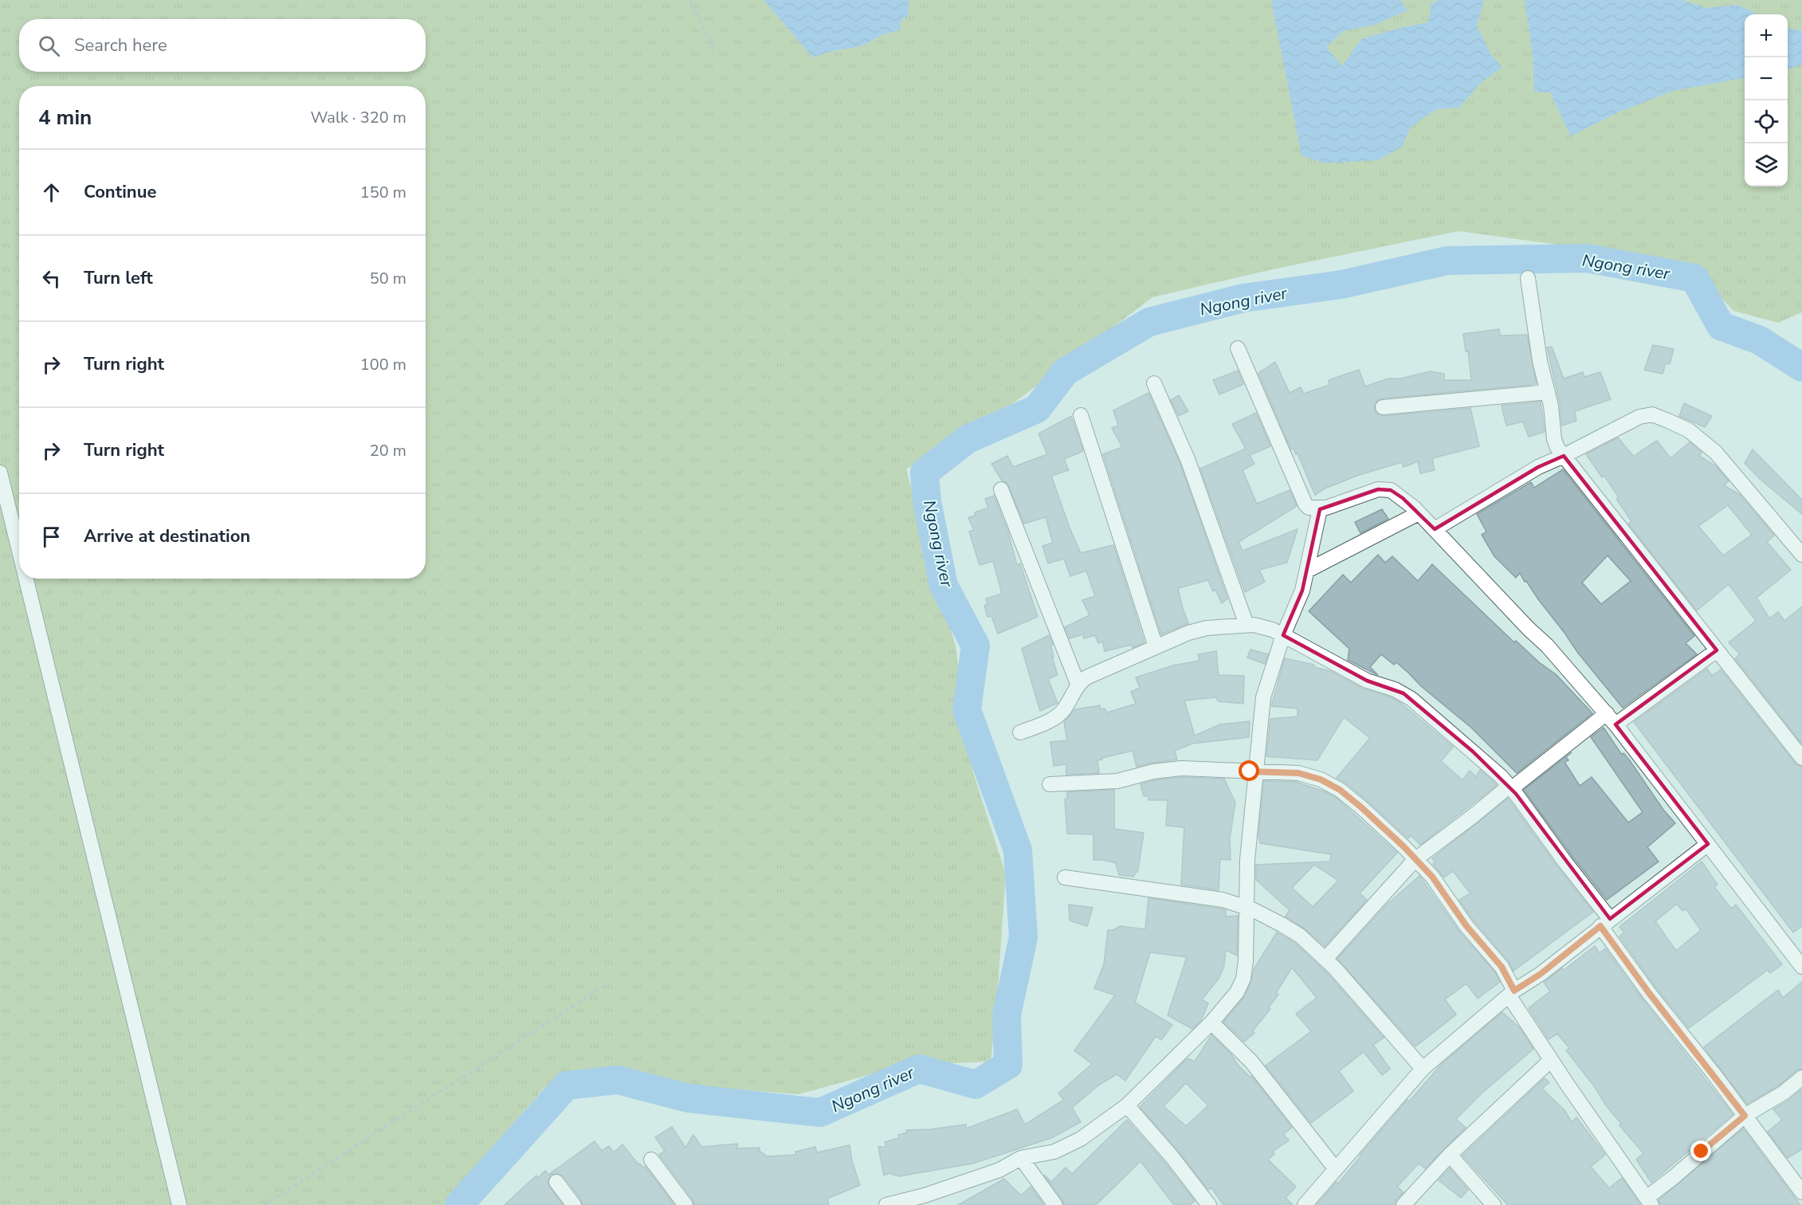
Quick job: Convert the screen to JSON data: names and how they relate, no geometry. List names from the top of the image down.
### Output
{
  "water": ["Ngong river"],
  "page": {
    "map_buttons": ["+", "−"],
    "search": "Search here",
    "heading": ["4 min", "Walk · 320 m"],
    "list": [
      ["Continue", "150 m"],
      ["Turn left", "50 m"],
      ["Turn right", "100 m"],
      ["Turn right", "20 m"],
      "Arrive at destination"
    ]
  }
}
